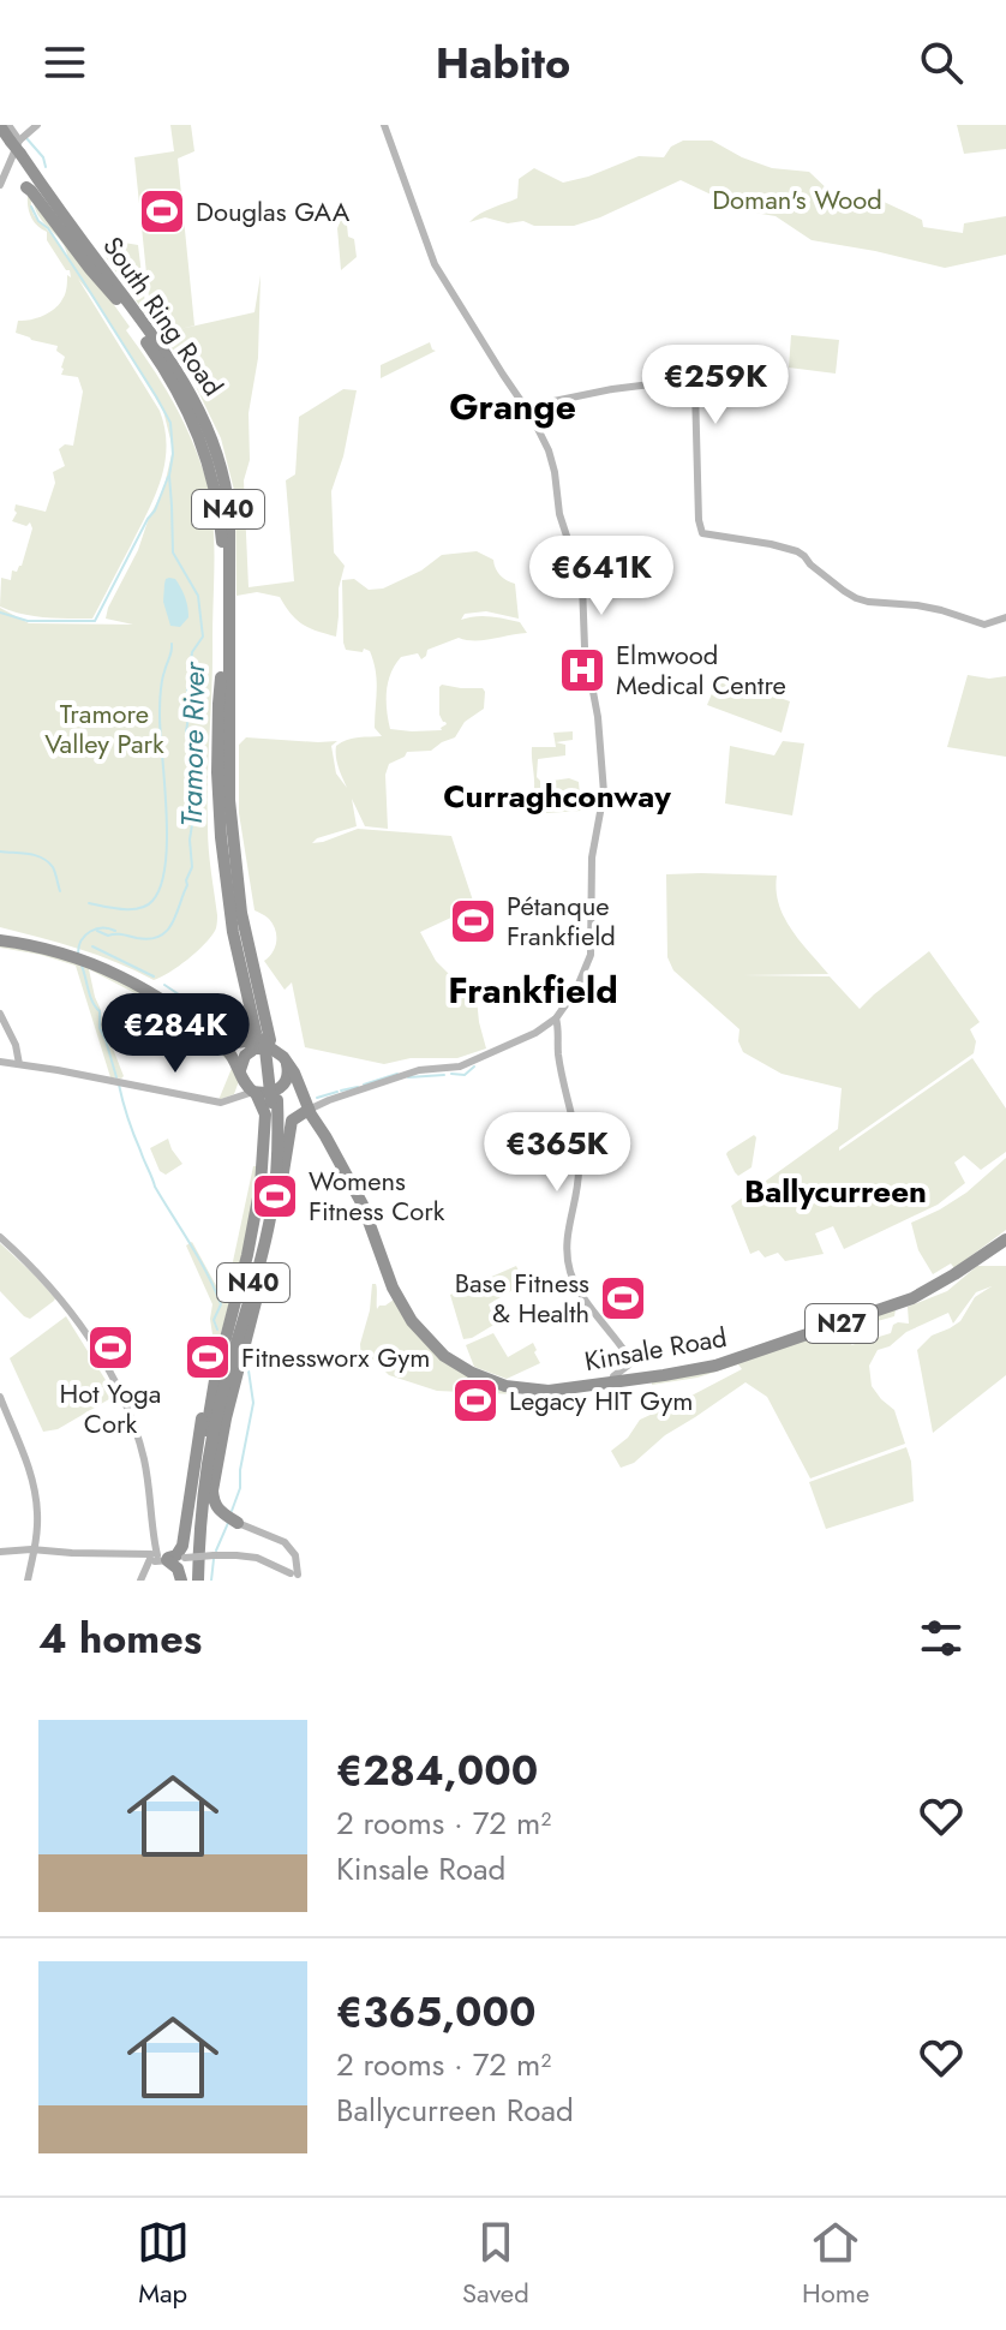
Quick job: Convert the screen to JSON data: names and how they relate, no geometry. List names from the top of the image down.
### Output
{
  "streets": {
    "highway": [
      "South Ring Road",
      "N40",
      "N27",
      "Kinsale Road"
    ]
  },
  "districts": [
    "Grange",
    "Curraghconway",
    "Frankfield",
    "Ballycurreen"
  ],
  "water": ["Tramore River"],
  "parks": ["Doman's Wood", "Tramore Valley Park"],
  "places": {
    "sports": [
      "Douglas GAA",
      "Pétanque Frankfield",
      "Womens Fitness Cork",
      "Base Fitness & Health",
      "Hot Yoga Cork",
      "Fitnessworx Gym",
      "Legacy HIT Gym"
    ],
    "hospital": ["Elmwood Medical Centre"]
  },
  "page": {
    "header": "Habito",
    "price": [
      "€259K",
      "€641K",
      "€284K",
      "€365K"
    ],
    "heading": "4 homes",
    "list": [
      {
        "name": "€284,000",
        "note": "2 rooms · 72 m² · Kinsale Road"
      },
      {
        "name": "€365,000",
        "note": "2 rooms · 72 m² · Ballycurreen Road"
      }
    ],
    "tabs": ["Map", "Saved", "Home"]
  }
}
